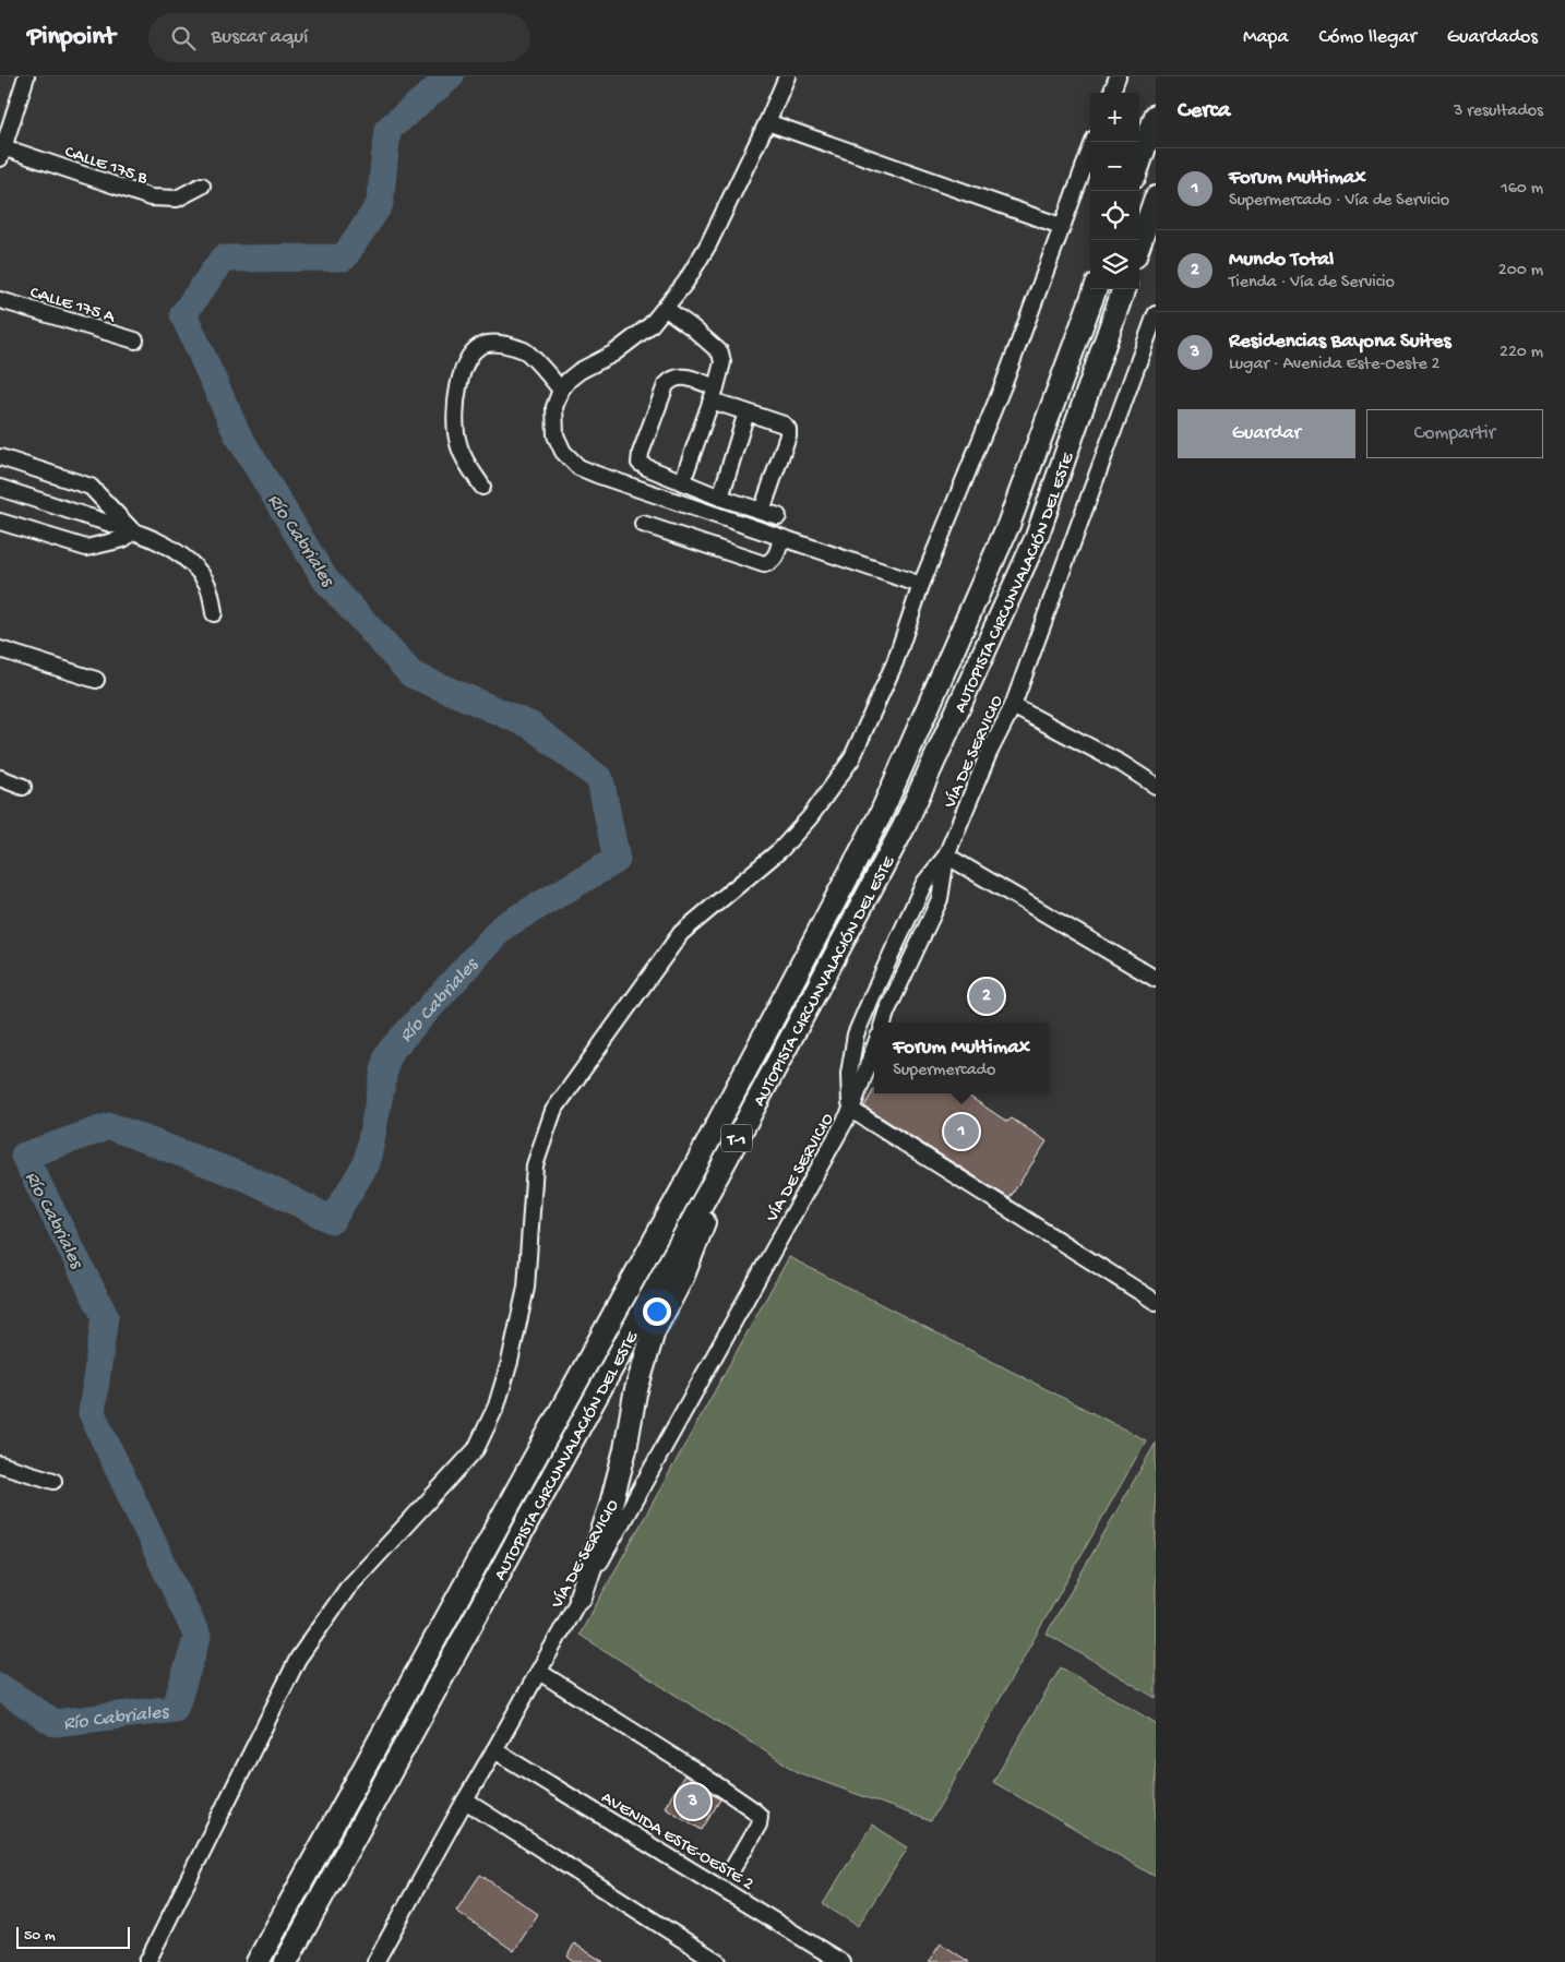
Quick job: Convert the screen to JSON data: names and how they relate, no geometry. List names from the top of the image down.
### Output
{
  "streets": {
    "highway": ["AUTOPISTA CIRCUNVALACIÓN DEL ESTE", "T-1"],
    "street": [
      "CALLE 175 B",
      "CALLE 175 A",
      "VÍA DE SERVICIO",
      "AVENIDA ESTE-OESTE 2"
    ]
  },
  "crossings": [
    ["VÍA DE SERVICIO", "AVENIDA ESTE-OESTE 2"]
  ],
  "water": ["Río Cabriales"],
  "scale_bar": "50 m",
  "page": {
    "header": "Pinpoint",
    "search": "Buscar aquí",
    "nav": ["Mapa", "Cómo llegar", "Guardados"],
    "heading": ["Cerca", "3 resultados"],
    "map_buttons": ["+", "−"],
    "list": [
      {
        "mark": "1",
        "name": "Forum Multimax",
        "note": "Supermercado · Vía de Servicio",
        "value": "160 m"
      },
      {
        "mark": "2",
        "name": "Mundo Total",
        "note": "Tienda · Vía de Servicio",
        "value": "200 m"
      },
      {
        "mark": "3",
        "name": "Residencias Bayona Suites",
        "note": "Lugar · Avenida Este-Oeste 2",
        "value": "220 m"
      }
    ],
    "buttons": ["Guardar", "Compartir"],
    "pins": ["2", "1", "3"],
    "popup": ["Forum Multimax", "Supermercado"],
    "scale": "50 m"
  }
}
